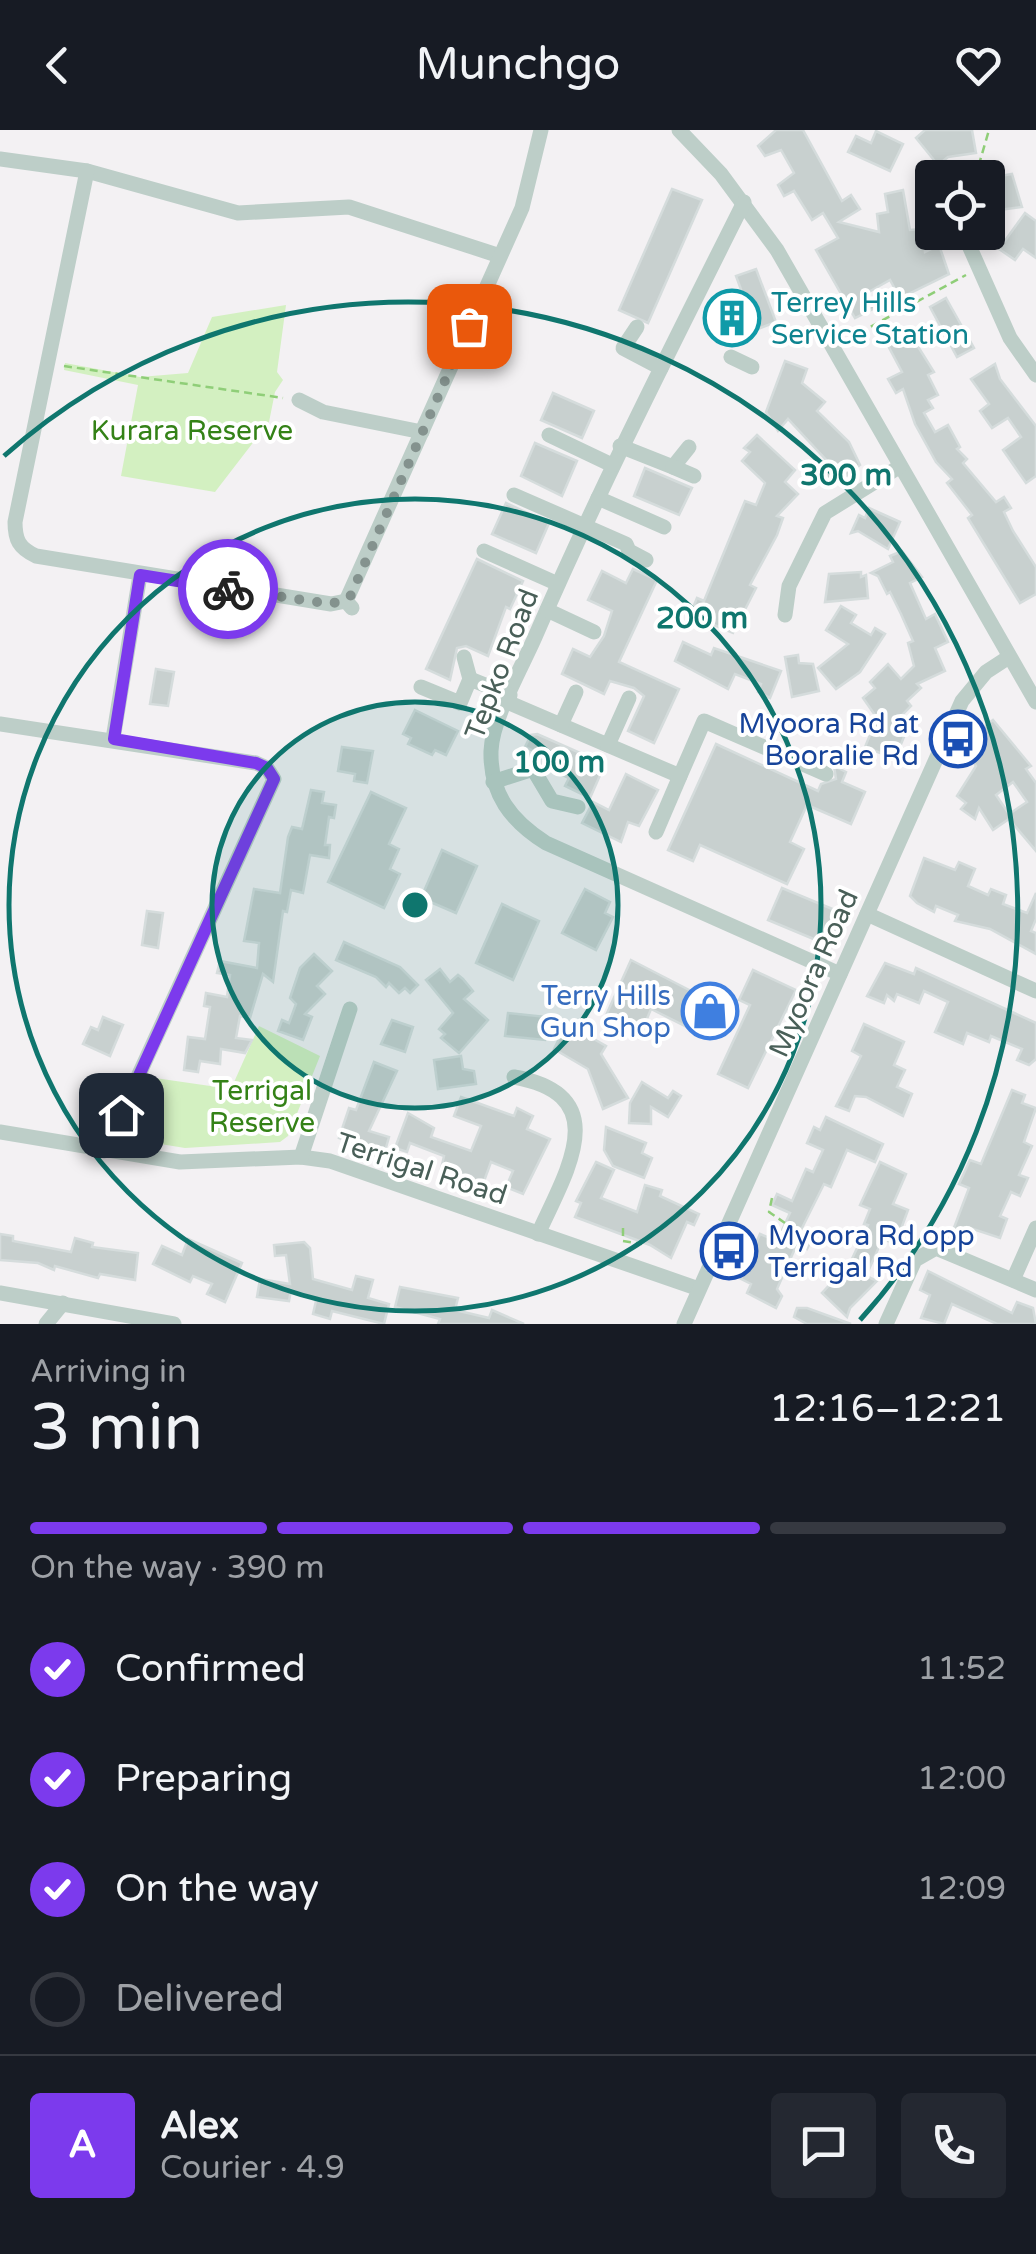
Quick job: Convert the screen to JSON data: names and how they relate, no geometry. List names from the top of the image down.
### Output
{
  "streets": {
    "street": ["Tepko Road", "Myoora Road", "Terrigal Road"]
  },
  "crossings": [
    ["Tepko Road", "Myoora Road"],
    ["Myoora Road", "Terrigal Road"]
  ],
  "parks": ["Kurara Reserve", "Terrigal Reserve"],
  "places": {
    "building": ["Terrey Hills Service Station"],
    "bus stop": ["Myoora Rd at Booralie Rd", "Myoora Rd opp Terrigal Rd"],
    "shop": ["Terry Hills Gun Shop"]
  },
  "page": {
    "header": "Munchgo",
    "heading": ["3 min", "Arriving in", "12:16–12:21"],
    "panel": ["Alex", "Courier · 4.9"],
    "bar": "On the way · 390 m",
    "list": [
      ["Confirmed", "11:52"],
      ["Preparing", "12:00"],
      ["On the way", "12:09"],
      "Delivered"
    ],
    "round": "A"
  },
  "rings": ["300 m", "200 m", "100 m"]
}
